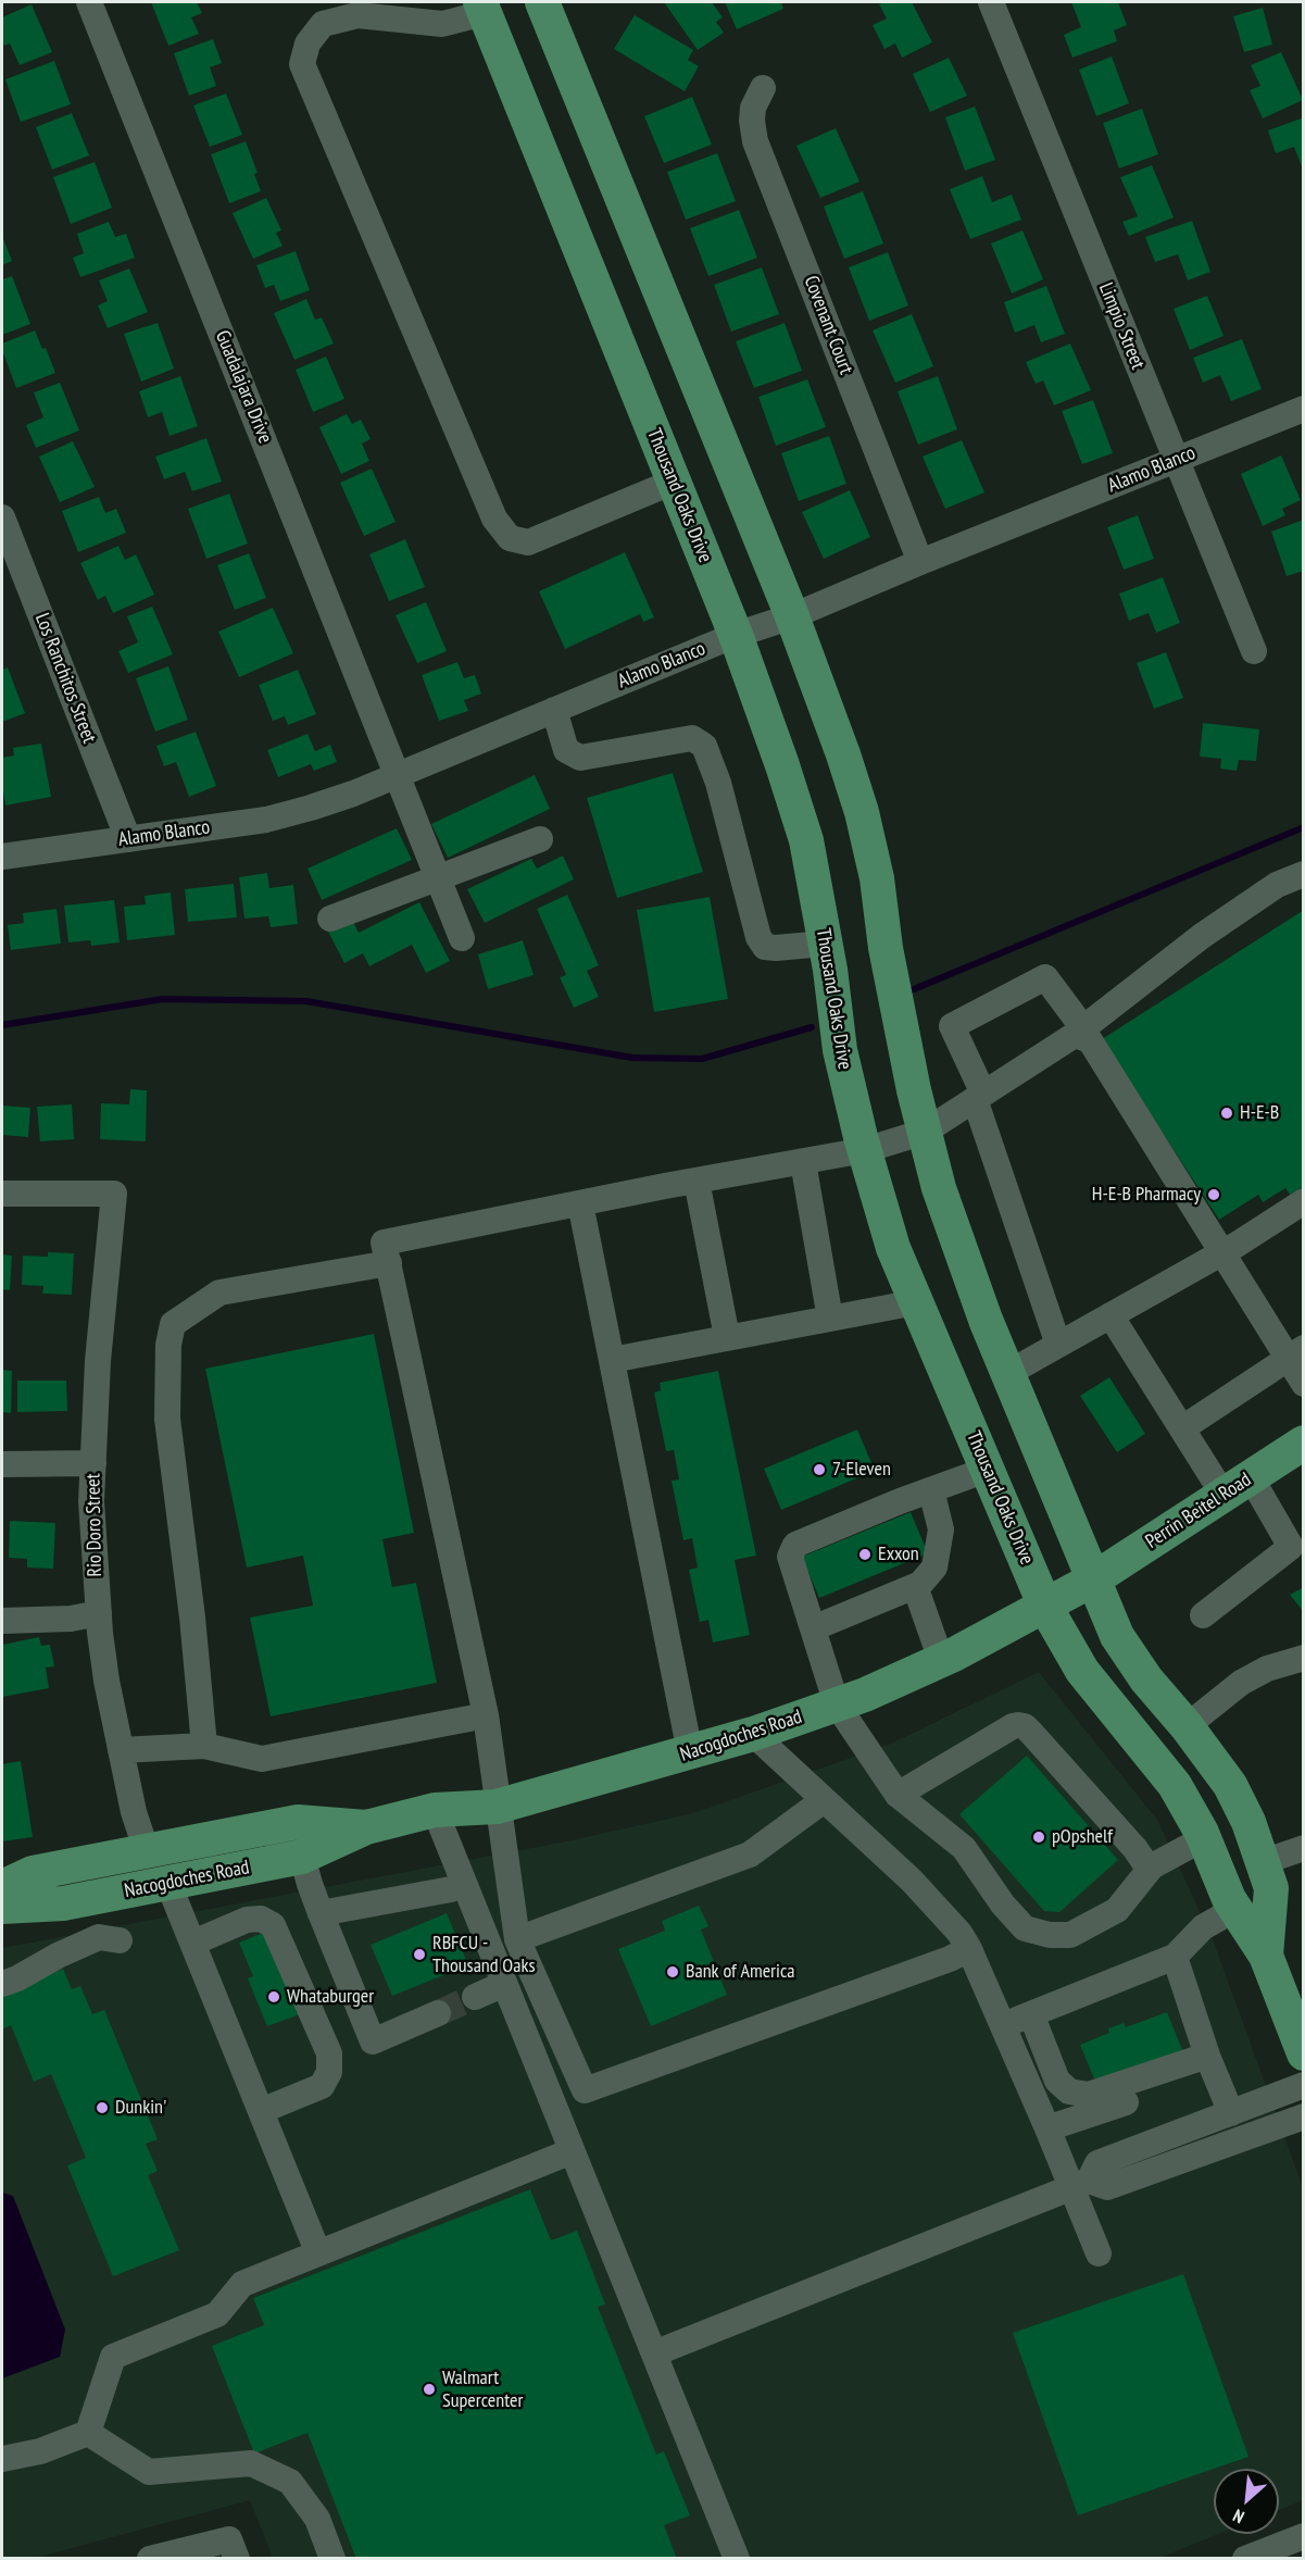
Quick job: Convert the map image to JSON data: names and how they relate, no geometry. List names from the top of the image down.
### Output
{
  "streets": {
    "main road": ["Thousand Oaks Drive", "Perrin Beitel Road", "Nacogdoches Road"],
    "street": [
      "Covenant Court",
      "Limpio Street",
      "Guadalajara Drive",
      "Alamo Blanco",
      "Los Ranchitos Street",
      "Rio Doro Street"
    ]
  },
  "crossings": [
    ["Covenant Court", "Alamo Blanco"],
    ["Limpio Street", "Alamo Blanco"],
    ["Guadalajara Drive", "Alamo Blanco"],
    ["Alamo Blanco", "Thousand Oaks Drive"],
    ["Alamo Blanco", "Los Ranchitos Street"],
    ["Thousand Oaks Drive", "Perrin Beitel Road"],
    ["Thousand Oaks Drive", "Nacogdoches Road"],
    ["Perrin Beitel Road", "Nacogdoches Road"],
    ["Rio Doro Street", "Nacogdoches Road"]
  ],
  "places": [
    "H-E-B",
    "H-E-B Pharmacy",
    "7-Eleven",
    "Exxon",
    "pOpshelf",
    "RBFCU - Thousand Oaks",
    "Bank of America",
    "Whataburger",
    "Dunkin'",
    "Walmart Supercenter"
  ],
  "north": "bottom left"
}
